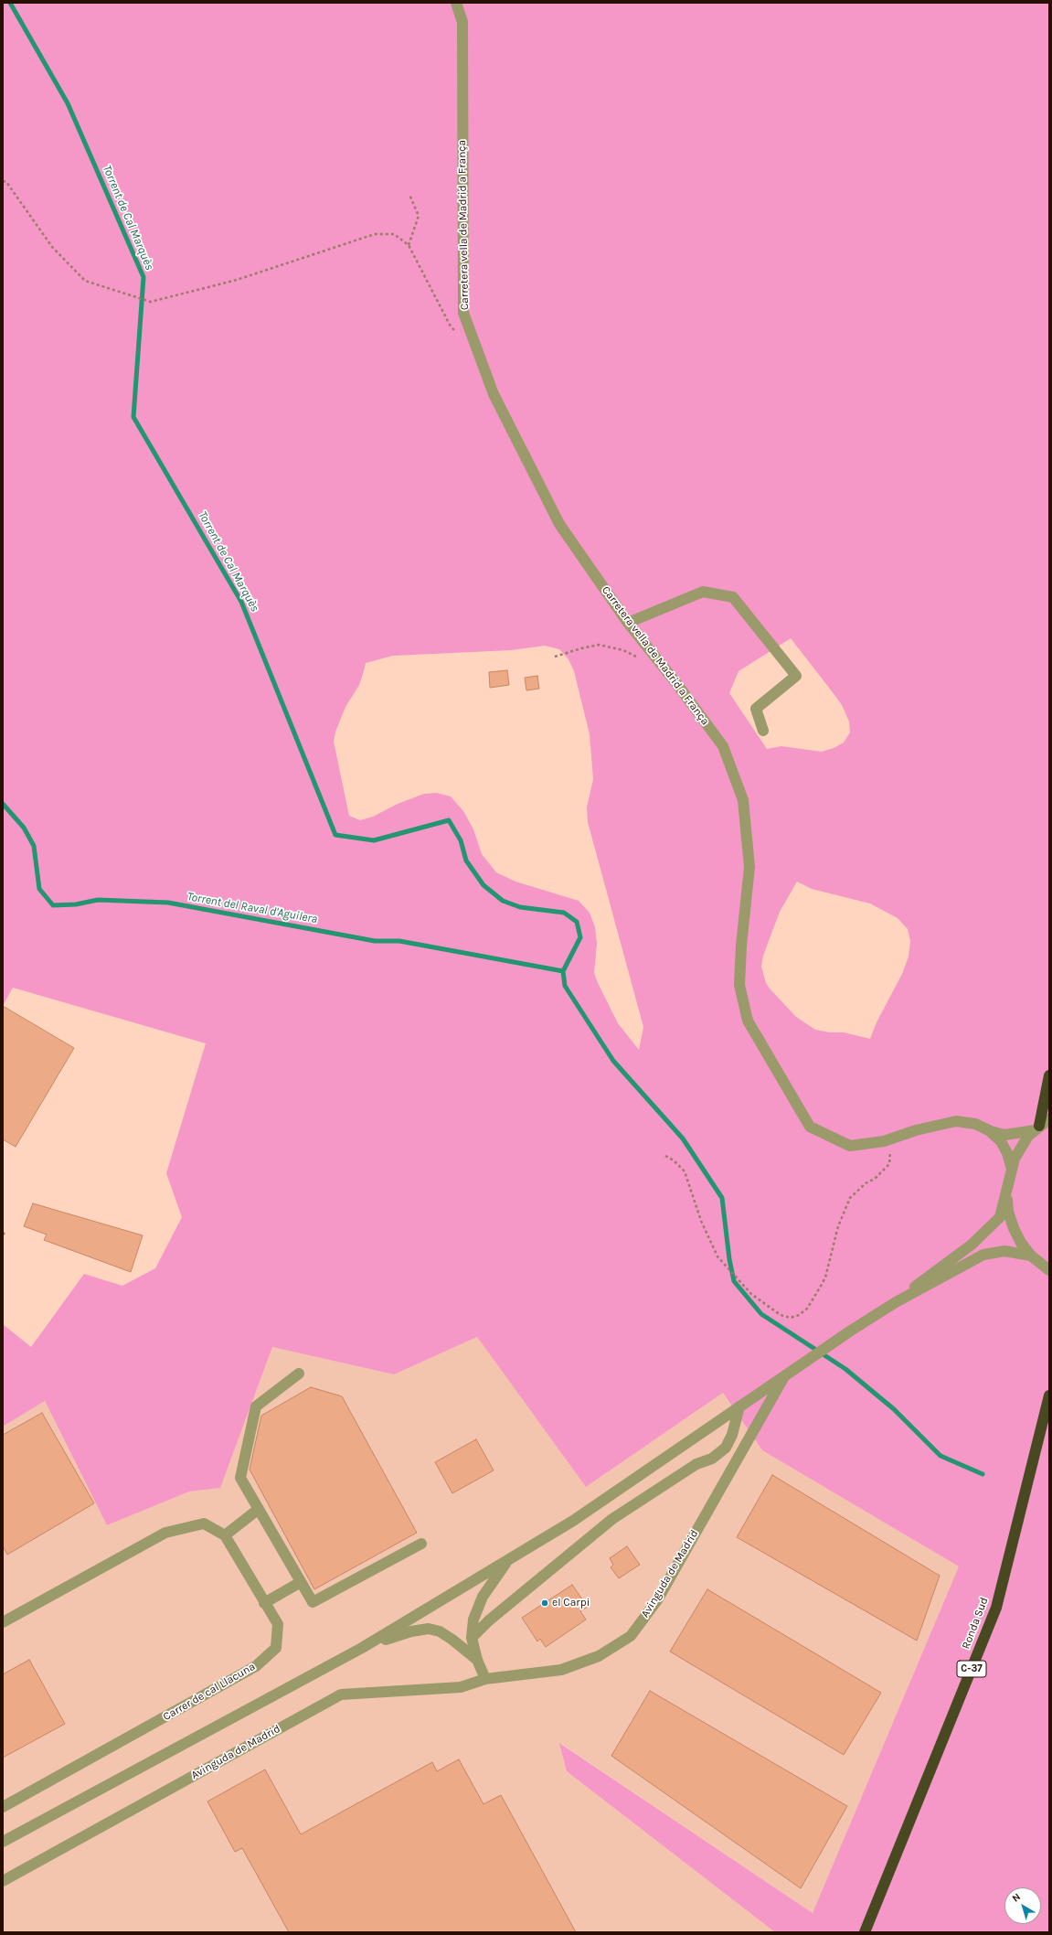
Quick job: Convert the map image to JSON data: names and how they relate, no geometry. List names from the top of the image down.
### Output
{
  "streets": {
    "highway": ["Ronda Sud", "C-37"],
    "street": ["Carretera vella de Madrid a França", "Avinguda de Madrid", "Carrer de cal Llacuna"]
  },
  "water": ["Torrent de Cal Marquès", "Torrent del Raval d'Aguilera"],
  "places": ["el Carpi"],
  "north": "top left"
}
